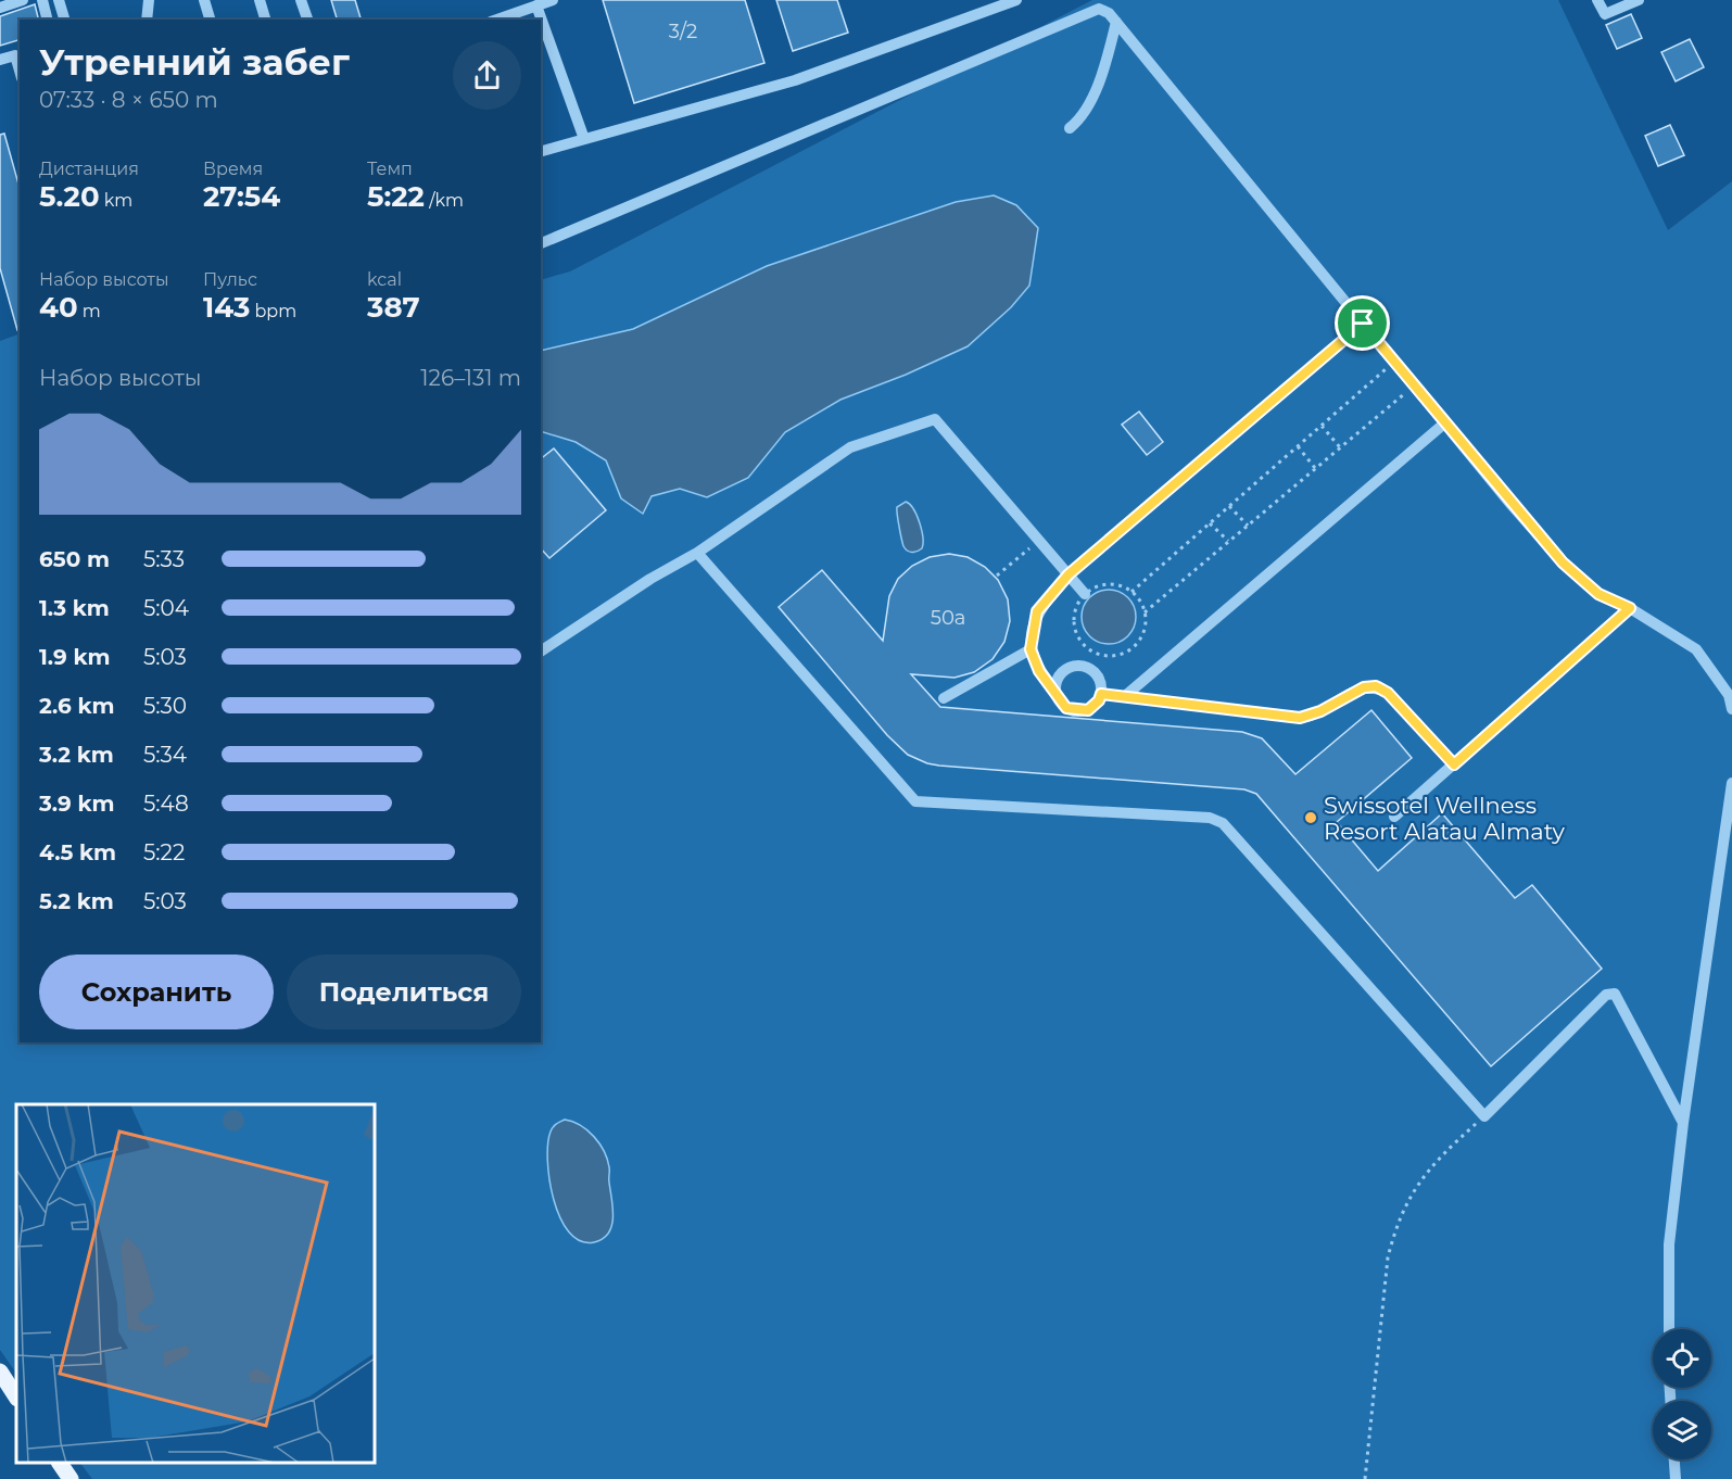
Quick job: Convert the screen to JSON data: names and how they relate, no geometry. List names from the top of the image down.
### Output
{
  "places": ["Swissotel Wellness Resort Alatau Almaty"],
  "house_numbers": ["3/2", "50а"],
  "page": {
    "heading": ["Утренний забег", "07:33 · 8 × 650 m"],
    "stats": [
      ["Дистанция", "5.20 km"],
      ["Время", "27:54"],
      ["Темп", "5:22 /km"],
      ["Набор высоты", "40 m"],
      ["Пульс", "143 bpm"],
      ["kcal", "387"]
    ],
    "chart": ["Набор высоты", "126–131 m"],
    "list": [
      {
        "name": "650 m",
        "note": "5:33"
      },
      {
        "name": "1.3 km",
        "note": "5:04"
      },
      {
        "name": "1.9 km",
        "note": "5:03"
      },
      {
        "name": "2.6 km",
        "note": "5:30"
      },
      {
        "name": "3.2 km",
        "note": "5:34"
      },
      {
        "name": "3.9 km",
        "note": "5:48"
      },
      {
        "name": "4.5 km",
        "note": "5:22"
      },
      {
        "name": "5.2 km",
        "note": "5:03"
      }
    ],
    "buttons": ["Сохранить", "Поделиться"]
  }
}
